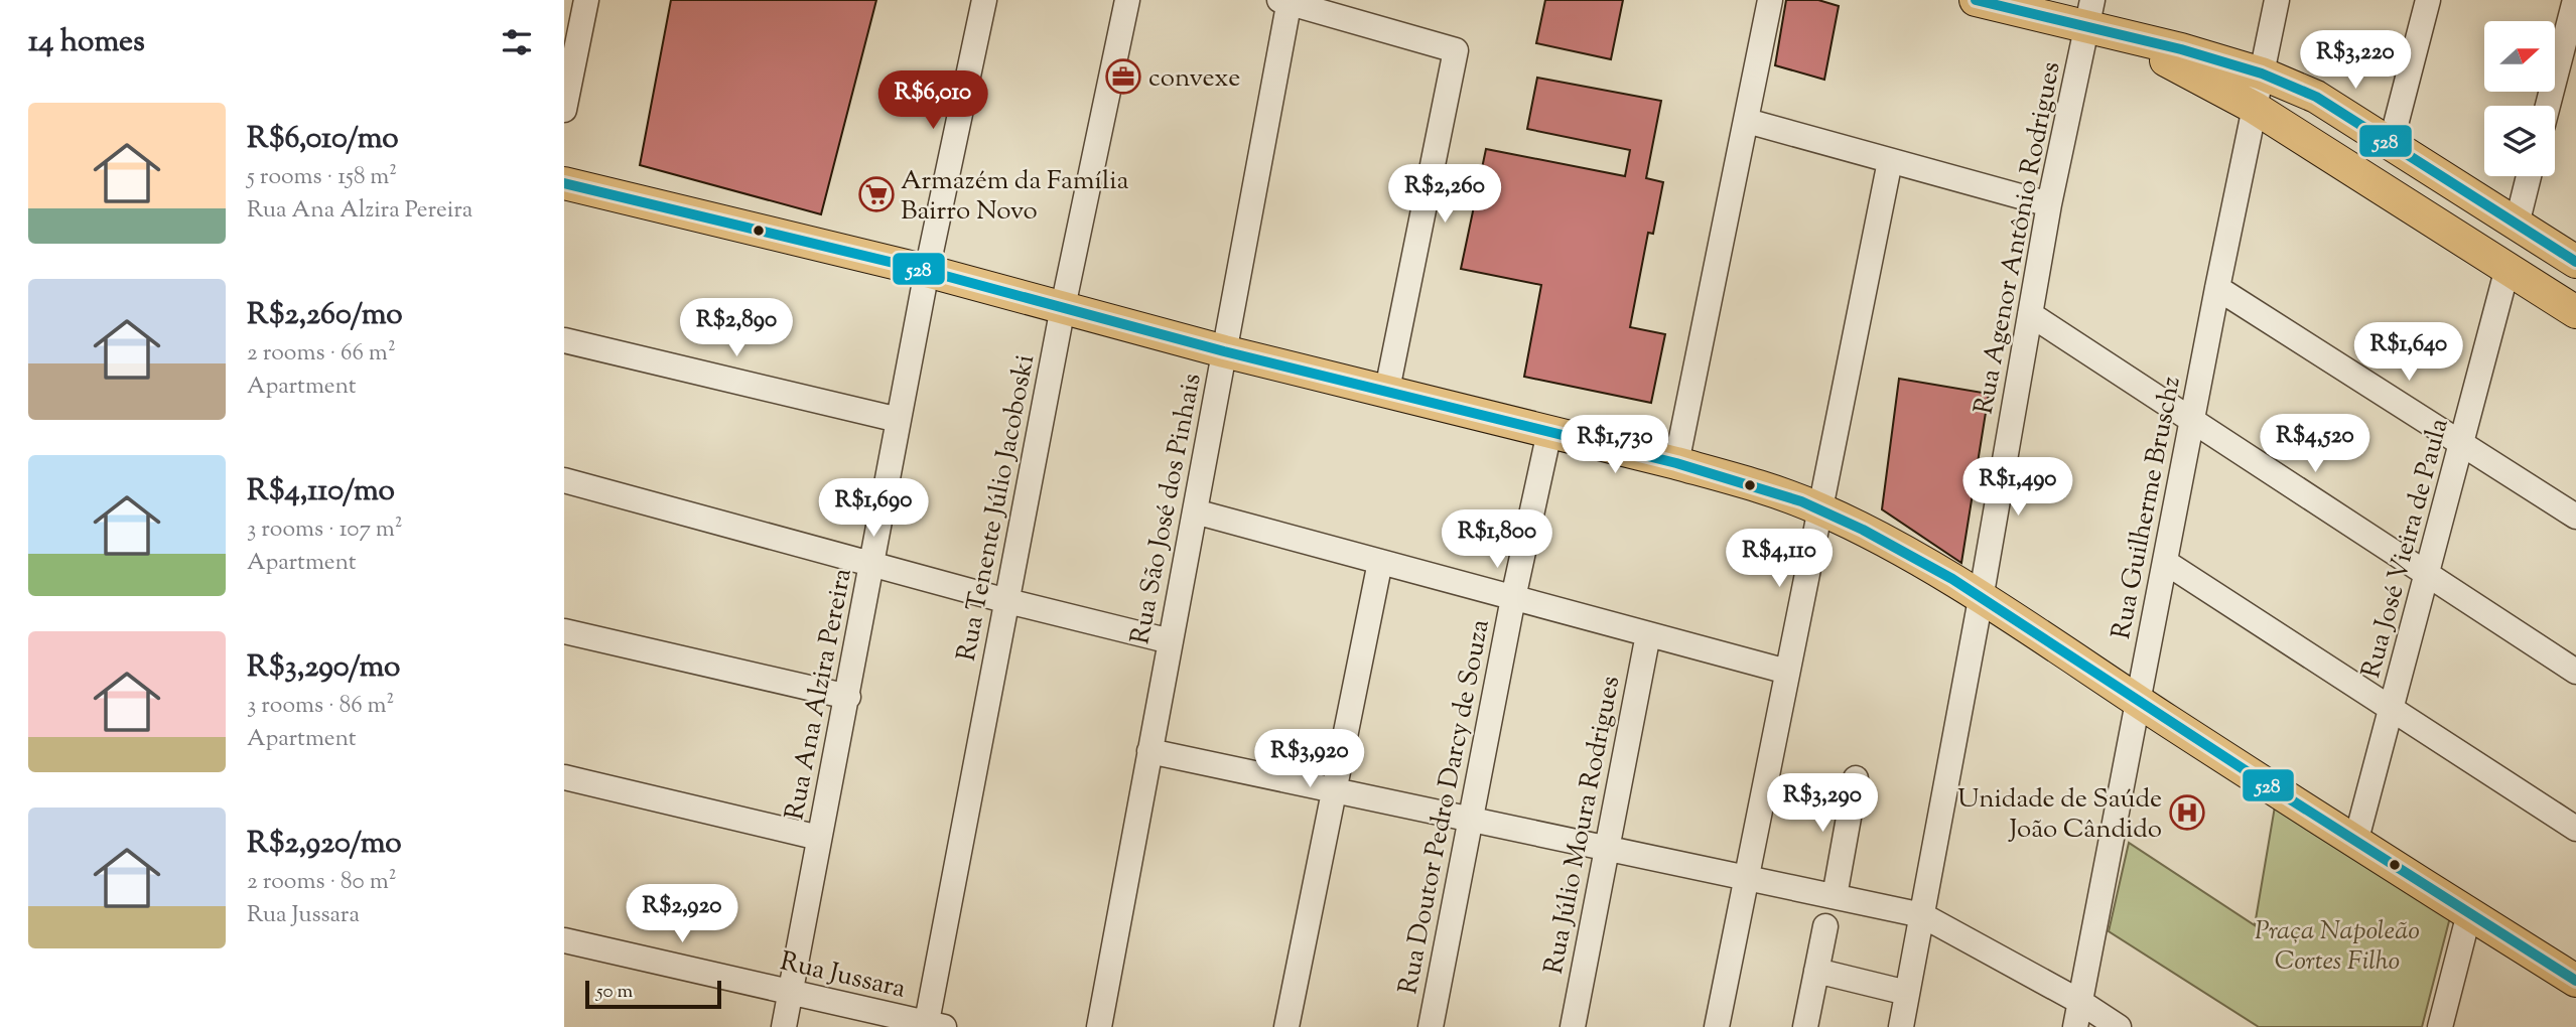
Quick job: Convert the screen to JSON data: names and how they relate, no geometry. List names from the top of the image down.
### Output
{
  "streets": {
    "street": [
      "Rua Agenor Antônio Rodrigues",
      "Rua Tenente Júlio Jacoboski",
      "Rua Guilherme Bruschz",
      "Rua São José dos Pinhais",
      "Rua José Vieira de Paula",
      "Rua Ana Alzira Pereira",
      "Rua Doutor Pedro Darcy de Souza",
      "Rua Júlio Moura Rodrigues",
      "Rua Jussara"
    ]
  },
  "crossings": [
    ["Rua Tenente Júlio Jacoboski", "Rua Jussara"],
    ["Rua Ana Alzira Pereira", "Rua Jussara"]
  ],
  "parks": ["Praça Napoleão Cortes Filho"],
  "places": {
    "office": ["convexe"],
    "supermarket": ["Armazém da Família Bairro Novo"],
    "hospital": ["Unidade de Saúde João Cândido"]
  },
  "lines": ["transit line 528"],
  "scale_bar": "50 m",
  "north": "right",
  "page": {
    "heading": "14 homes",
    "price": [
      "R$3,220",
      "R$6,010",
      "R$2,260",
      "R$2,890",
      "R$1,640",
      "R$4,520",
      "R$1,730",
      "R$1,490",
      "R$1,690",
      "R$1,800",
      "R$4,110",
      "R$3,920",
      "R$3,290",
      "R$2,920"
    ],
    "list": [
      {
        "name": "R$6,010/mo",
        "note": "5 rooms · 158 m² · Rua Ana Alzira Pereira"
      },
      {
        "name": "R$2,260/mo",
        "note": "2 rooms · 66 m² · Apartment"
      },
      {
        "name": "R$4,110/mo",
        "note": "3 rooms · 107 m² · Apartment"
      },
      {
        "name": "R$3,290/mo",
        "note": "3 rooms · 86 m² · Apartment"
      },
      {
        "name": "R$2,920/mo",
        "note": "2 rooms · 80 m² · Rua Jussara"
      }
    ],
    "scale": "50 m"
  }
}
